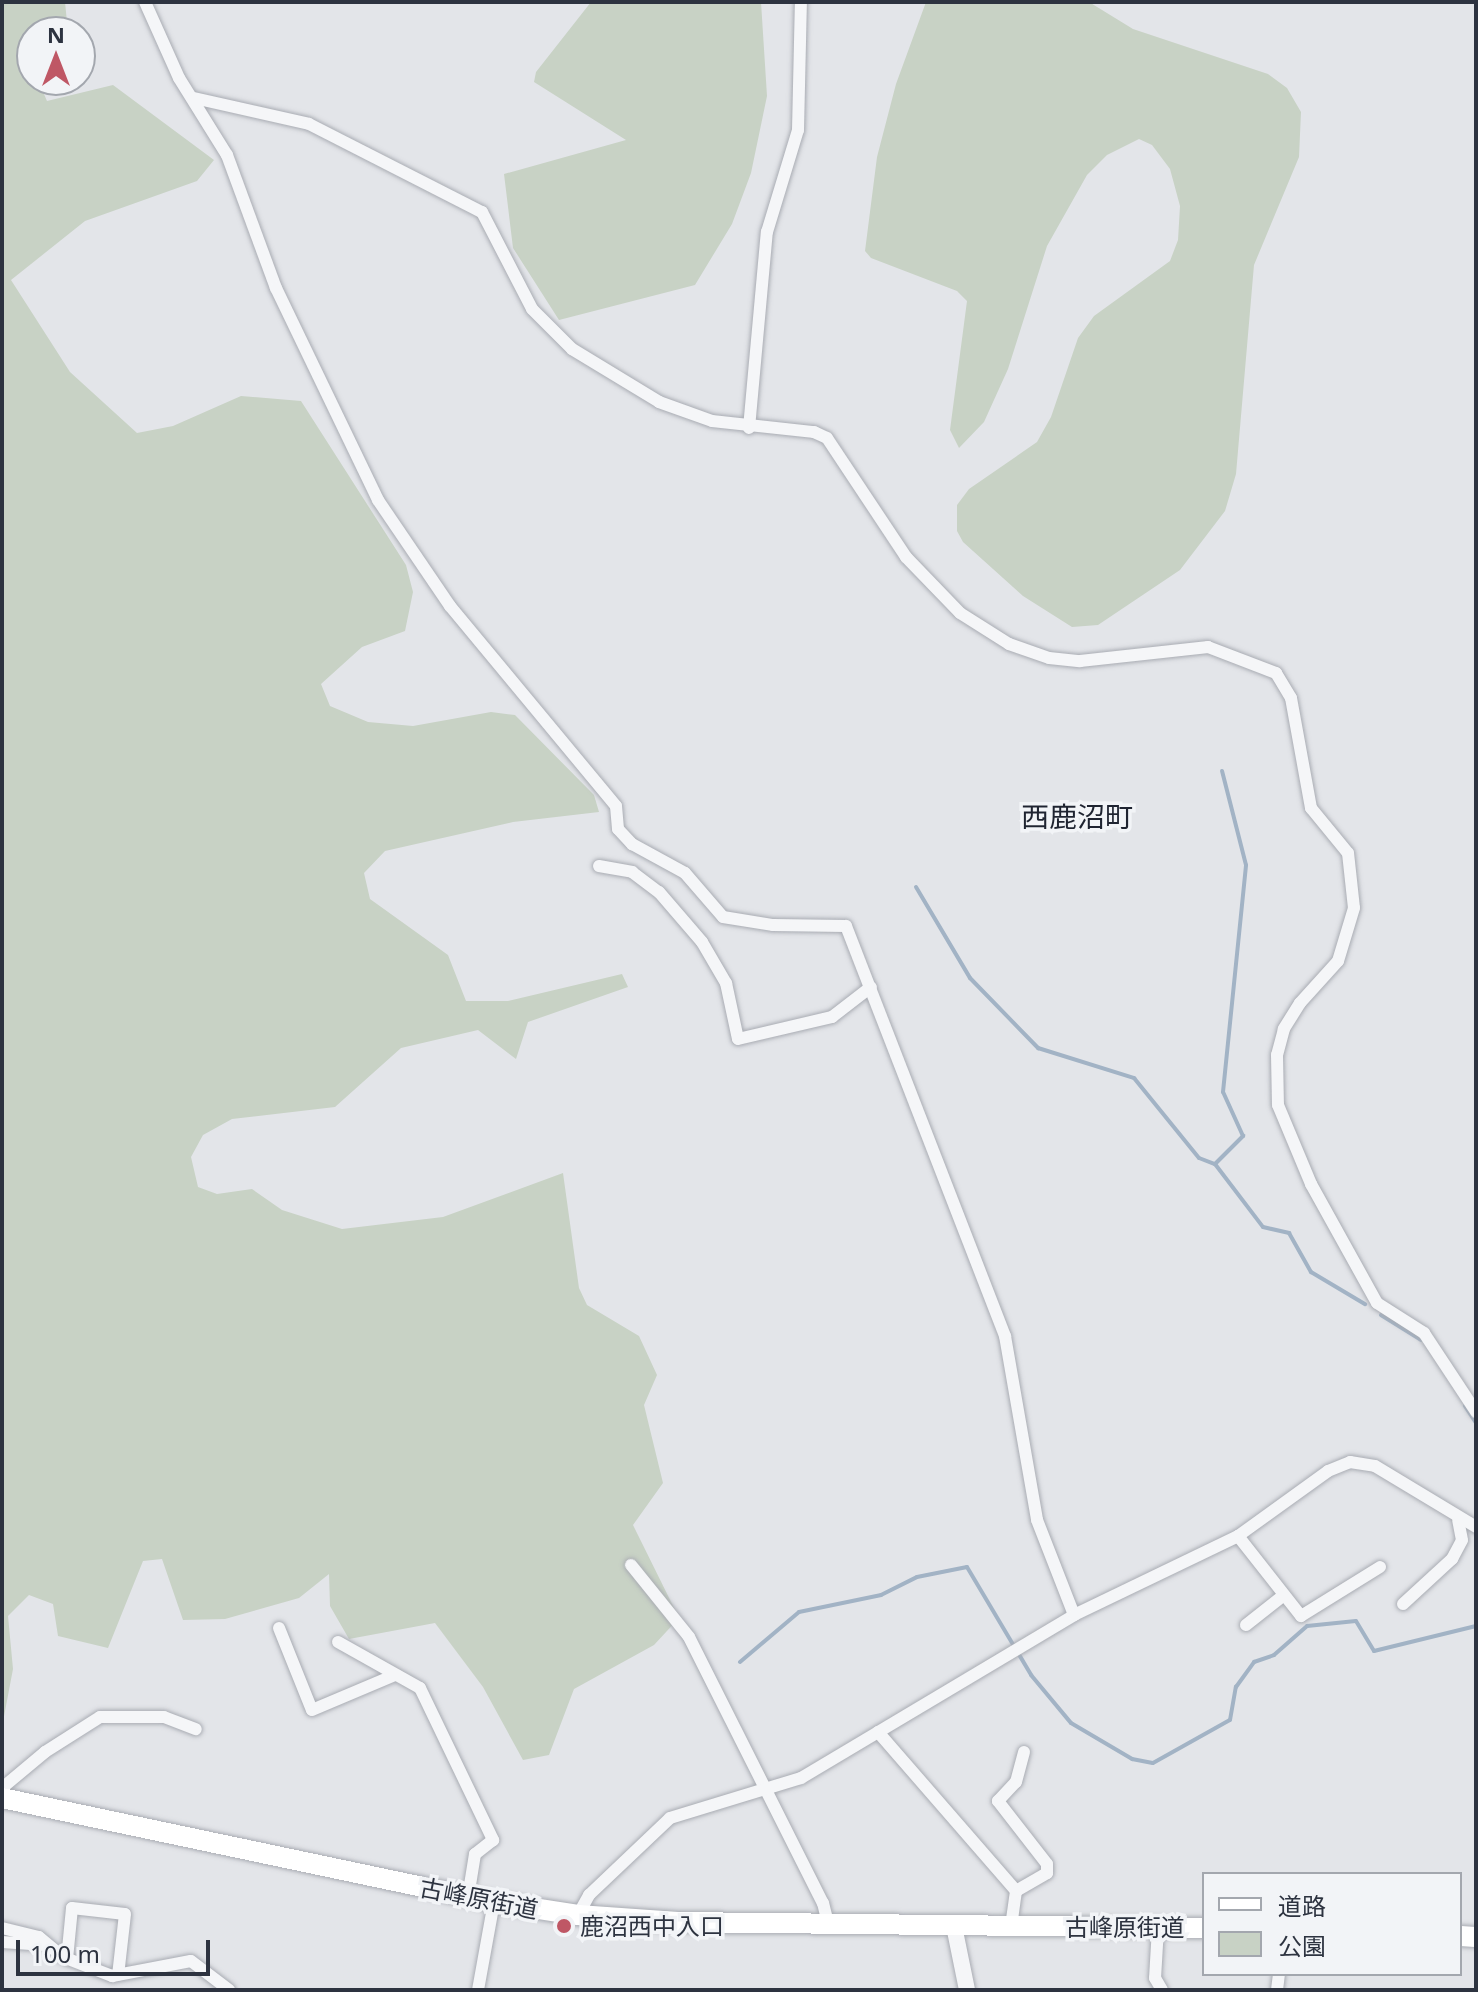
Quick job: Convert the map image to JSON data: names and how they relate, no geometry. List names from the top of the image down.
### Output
{
  "streets": {
    "main road": ["古峰原街道"]
  },
  "districts": ["西鹿沼町"],
  "places": ["鹿沼西中入口"],
  "legend": ["道路", "公園"],
  "scale_bar": "100 m",
  "north": "top"
}
